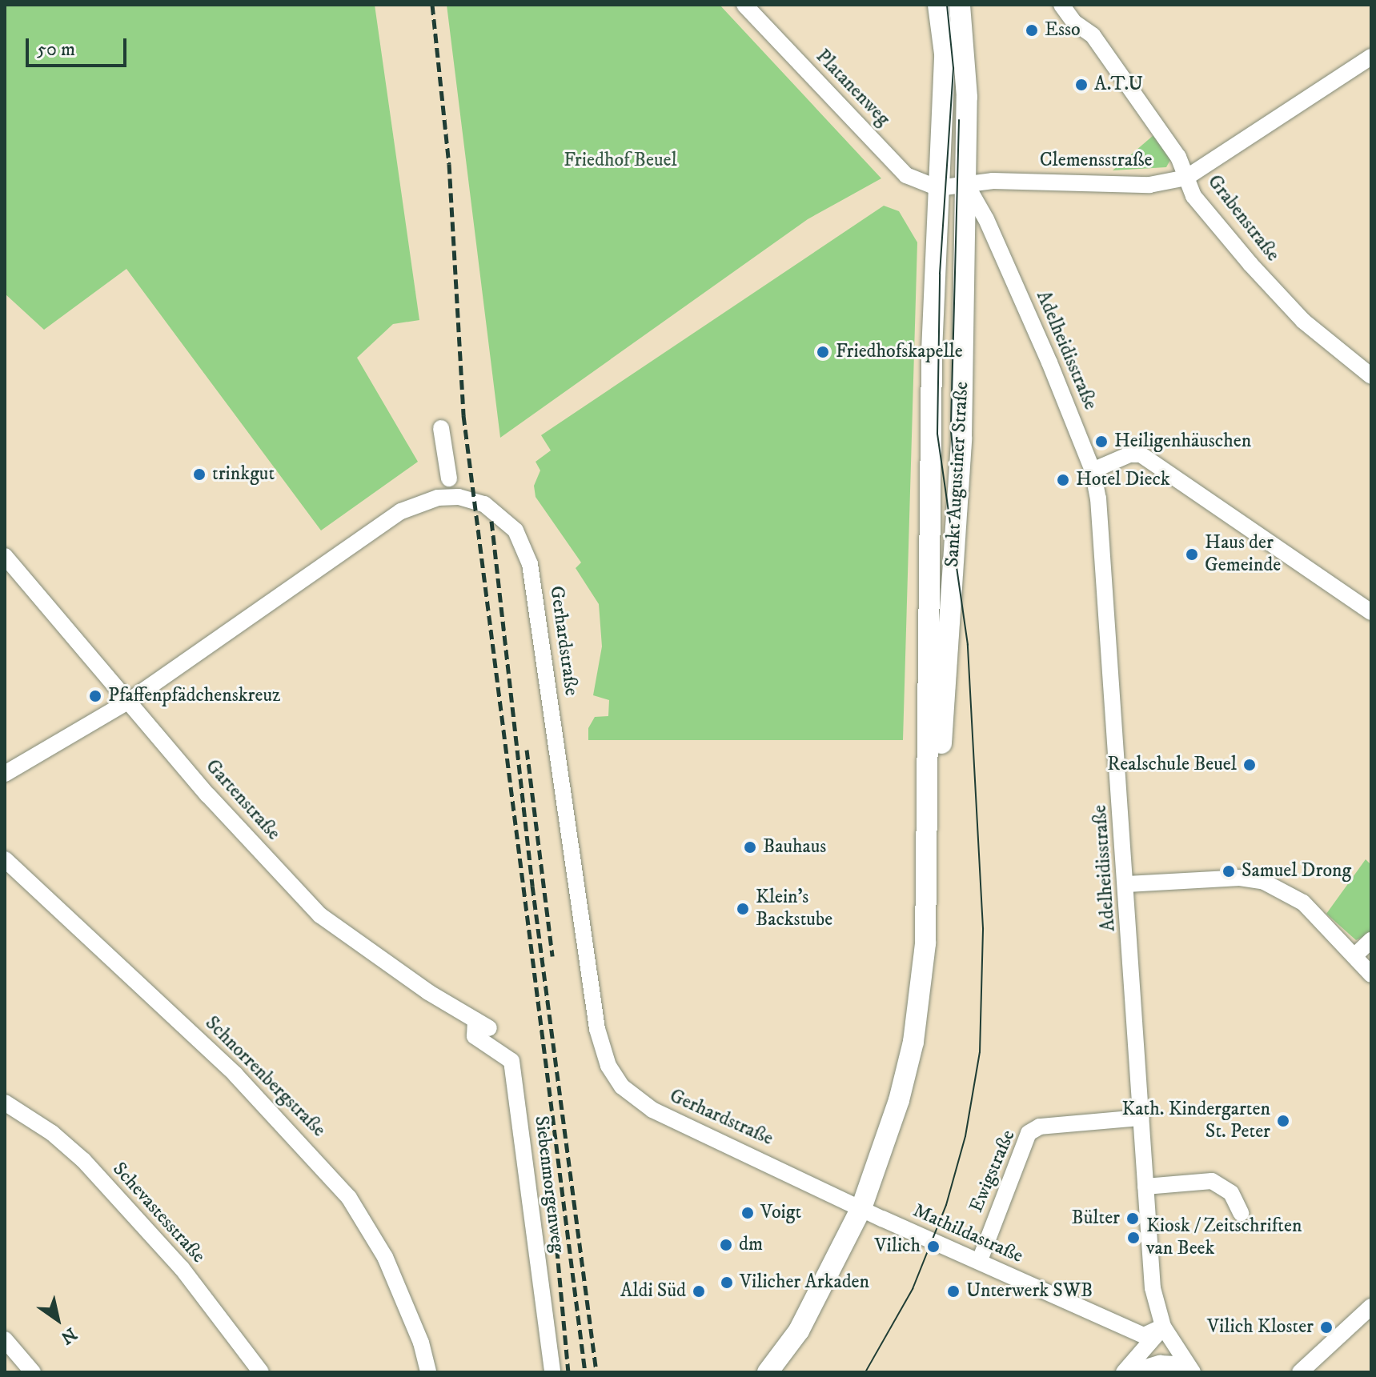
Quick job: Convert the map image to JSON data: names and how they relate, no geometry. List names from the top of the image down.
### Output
{
  "streets": {
    "main road": ["Sankt Augustiner Straße"],
    "street": [
      "Platanenweg",
      "Clemensstraße",
      "Grabenstraße",
      "Adelheidisstraße",
      "Gerhardstraße",
      "Gartenstraße",
      "Schnorrenbergstraße",
      "Ewigstraße",
      "Siebenmorgenweg",
      "Schevastesstraße",
      "Mathildastraße"
    ]
  },
  "crossings": [
    ["Platanenweg", "Clemensstraße"],
    ["Platanenweg", "Sankt Augustiner Straße"],
    ["Clemensstraße", "Grabenstraße"],
    ["Clemensstraße", "Adelheidisstraße"],
    ["Clemensstraße", "Sankt Augustiner Straße"],
    ["Adelheidisstraße", "Sankt Augustiner Straße"],
    ["Adelheidisstraße", "Ewigstraße"],
    ["Adelheidisstraße", "Mathildastraße"],
    ["Sankt Augustiner Straße", "Gerhardstraße"],
    ["Sankt Augustiner Straße", "Mathildastraße"],
    ["Gerhardstraße", "Gartenstraße"],
    ["Gerhardstraße", "Mathildastraße"],
    ["Gartenstraße", "Siebenmorgenweg"],
    ["Ewigstraße", "Mathildastraße"]
  ],
  "parks": ["Friedhof Beuel"],
  "places": [
    "Esso",
    "A.T.U",
    "Friedhofskapelle",
    "Heiligenhäuschen",
    "trinkgut",
    "Hotel Dieck",
    "Haus der Gemeinde",
    "Pfaffenpfädchenskreuz",
    "Realschule Beuel",
    "Bauhaus",
    "Samuel Drong",
    "Klein's Backstube",
    "Kath. Kindergarten St. Peter",
    "Voigt",
    "Bülter",
    "Kiosk / Zeitschriften van Beek",
    "dm",
    "Vilich",
    "Vilicher Arkaden",
    "Aldi Süd",
    "Unterwerk SWB",
    "Vilich Kloster"
  ],
  "scale_bar": "50 m",
  "north": "bottom right"
}
